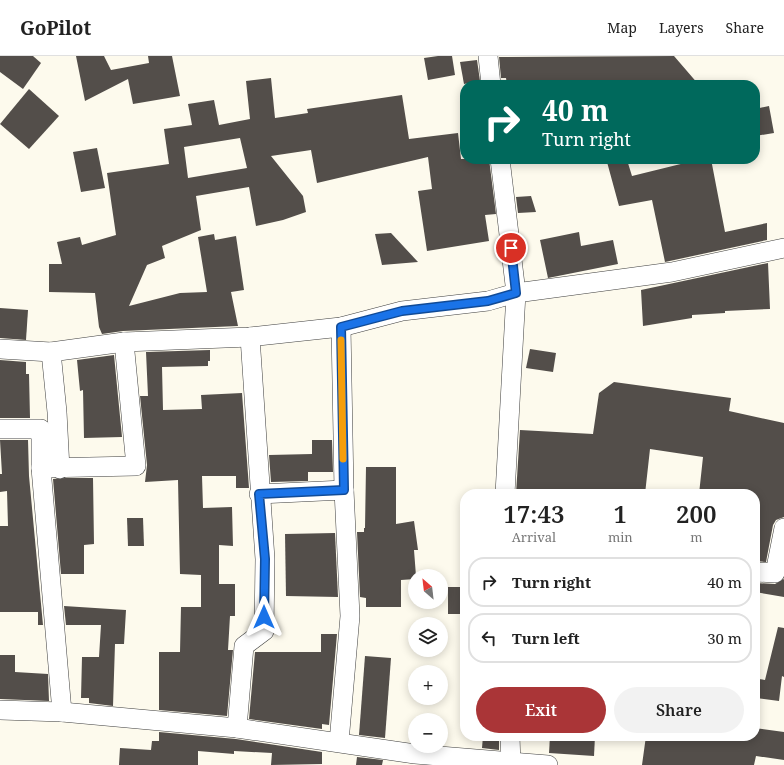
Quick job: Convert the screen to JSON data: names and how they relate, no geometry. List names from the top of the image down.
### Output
{
  "north": "top left",
  "page": {
    "header": "GoPilot",
    "nav": ["Map", "Layers", "Share"],
    "turn": ["40 m", "Turn right"],
    "eta": [
      "17:43",
      "Arrival",
      "1",
      "min",
      "200",
      "m"
    ],
    "list": [
      {
        "name": "Turn right",
        "value": "40 m"
      },
      {
        "name": "Turn left",
        "value": "30 m"
      }
    ],
    "map_buttons": ["+", "−"],
    "buttons": ["Exit", "Share"]
  }
}
